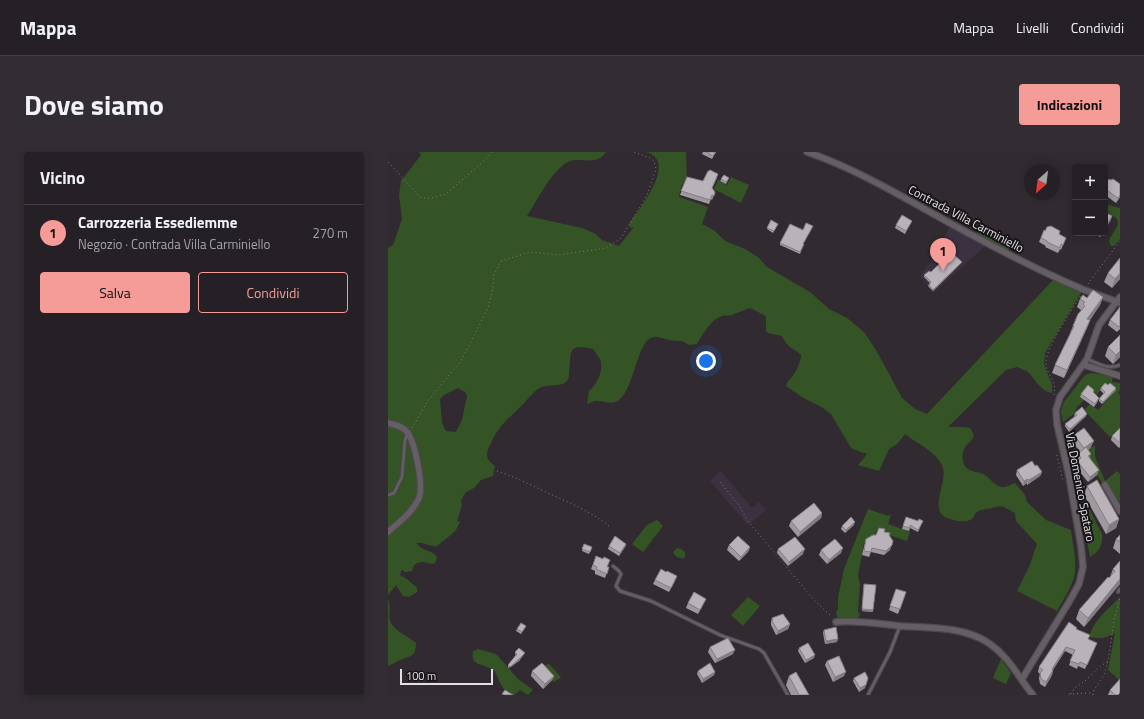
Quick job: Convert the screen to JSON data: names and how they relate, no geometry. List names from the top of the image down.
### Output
{
  "streets": {
    "street": ["Contrada Villa Carminiello", "Via Domenico Spataro"]
  },
  "crossings": [
    ["Contrada Villa Carminiello", "Via Domenico Spataro"]
  ],
  "scale_bar": "100 m",
  "north": "bottom left",
  "page": {
    "header": "Mappa",
    "nav": ["Mappa", "Livelli", "Condividi"],
    "title": "Dove siamo",
    "buttons": [
      "Indicazioni",
      ["Salva", "Condividi"]
    ],
    "heading": "Vicino",
    "map_buttons": ["+", "−"],
    "list": [
      {
        "mark": "1",
        "name": "Carrozzeria Essediemme",
        "note": "Negozio · Contrada Villa Carminiello",
        "value": "270 m"
      }
    ],
    "pins": "1",
    "scale": "100 m"
  }
}
